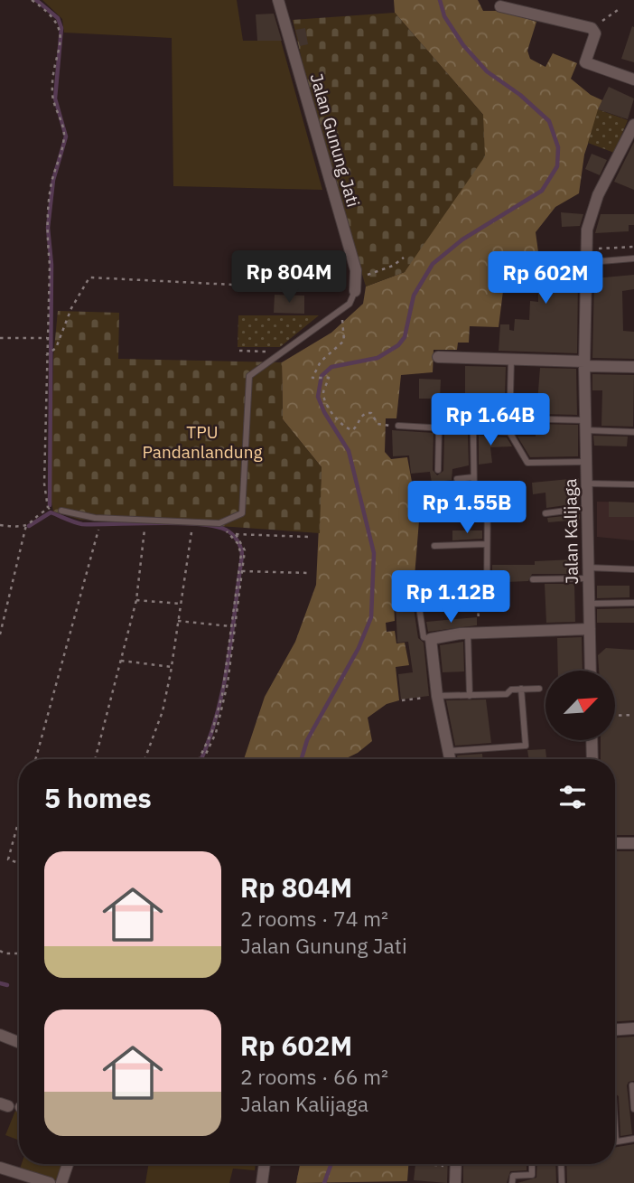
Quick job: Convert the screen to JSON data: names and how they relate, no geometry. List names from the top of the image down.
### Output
{
  "streets": {
    "street": ["Jalan Gunung Jati", "Jalan Kalijaga"]
  },
  "parks": ["TPU Pandanlandung"],
  "north": "top right",
  "page": {
    "price": [
      "Rp 804M",
      "Rp 602M",
      "Rp 1.64B",
      "Rp 1.55B",
      "Rp 1.12B"
    ],
    "heading": "5 homes",
    "list": [
      {
        "name": "Rp 804M",
        "note": "2 rooms · 74 m² · Jalan Gunung Jati"
      },
      {
        "name": "Rp 602M",
        "note": "2 rooms · 66 m² · Jalan Kalijaga"
      }
    ]
  }
}
